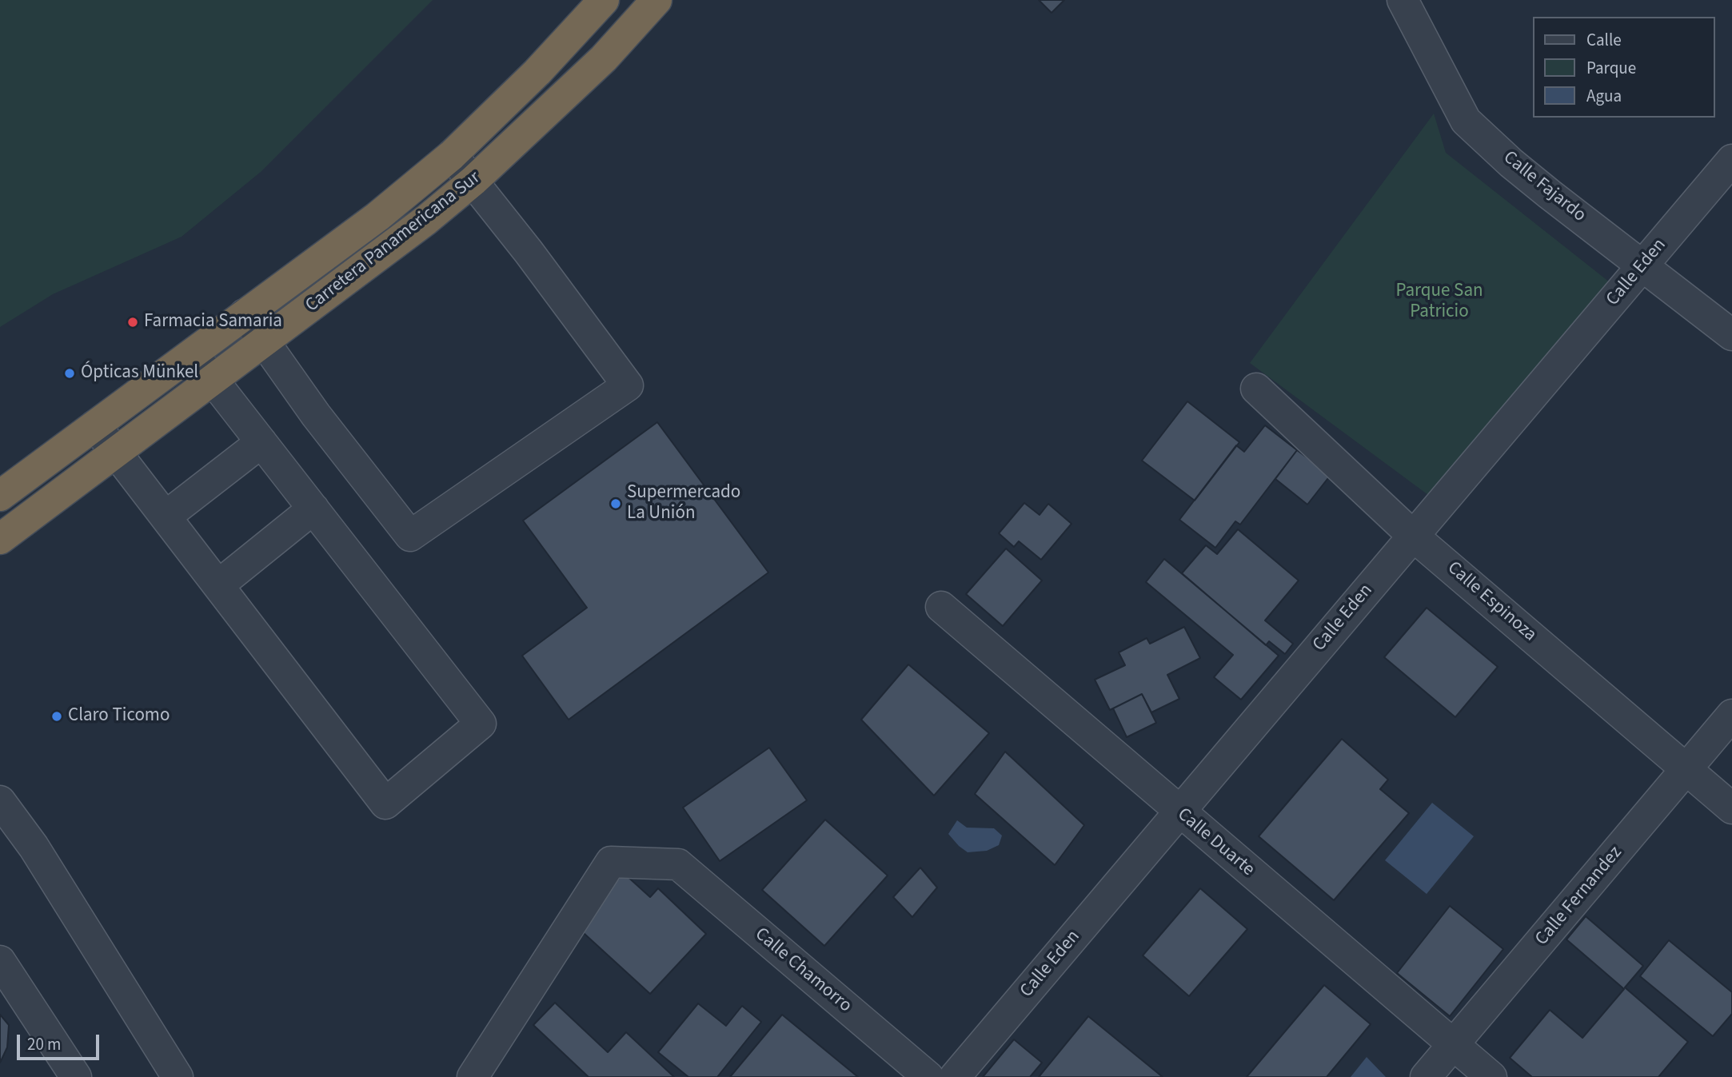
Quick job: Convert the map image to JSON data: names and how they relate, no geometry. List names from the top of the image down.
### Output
{
  "streets": {
    "highway": ["Carretera Panamericana Sur"],
    "street": [
      "Calle Fajardo",
      "Calle Eden",
      "Calle Espinoza",
      "Calle Duarte",
      "Calle Fernandez",
      "Calle Chamorro"
    ]
  },
  "crossings": [
    ["Calle Fajardo", "Calle Eden"],
    ["Calle Eden", "Calle Espinoza"],
    ["Calle Eden", "Calle Duarte"],
    ["Calle Espinoza", "Calle Fernandez"],
    ["Calle Duarte", "Calle Fernandez"]
  ],
  "parks": ["Parque San Patricio"],
  "places": [
    "Farmacia Samaria",
    "Ópticas Münkel",
    "Supermercado La Unión",
    "Claro Ticomo"
  ],
  "legend": ["Calle", "Parque", "Agua"],
  "scale_bar": "20 m"
}
